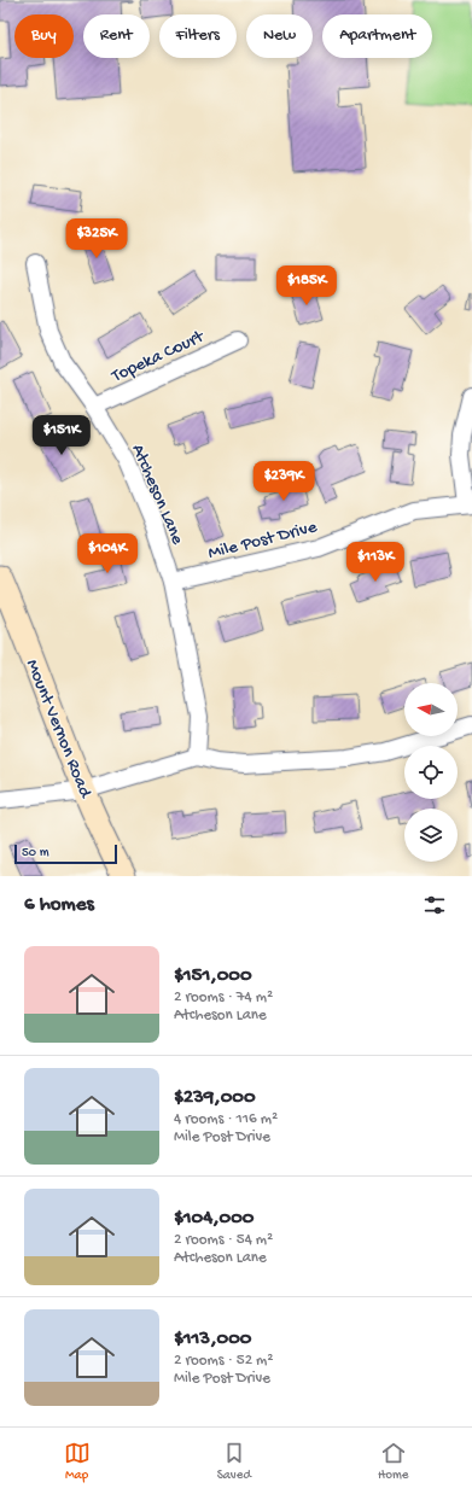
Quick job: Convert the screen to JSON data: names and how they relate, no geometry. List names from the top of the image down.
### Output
{
  "streets": {
    "street": [
      "Topeka Court",
      "Atcheson Lane",
      "Mile Post Drive",
      "Mount Vernon Road"
    ]
  },
  "crossings": [
    ["Topeka Court", "Atcheson Lane"],
    ["Atcheson Lane", "Mile Post Drive"]
  ],
  "scale_bar": "50 m",
  "north": "left",
  "page": {
    "chip": [
      "Buy",
      "Rent",
      "Filters",
      "New",
      "Apartment"
    ],
    "price": [
      "$325K",
      "$185K",
      "$151K",
      "$239K",
      "$104K",
      "$113K"
    ],
    "scale": "50 m",
    "heading": "6 homes",
    "list": [
      {
        "name": "$151,000",
        "note": "2 rooms · 74 m² · Atcheson Lane"
      },
      {
        "name": "$239,000",
        "note": "4 rooms · 116 m² · Mile Post Drive"
      },
      {
        "name": "$104,000",
        "note": "2 rooms · 54 m² · Atcheson Lane"
      },
      {
        "name": "$113,000",
        "note": "2 rooms · 52 m² · Mile Post Drive"
      }
    ],
    "tabs": ["Map", "Saved", "Home"]
  }
}
